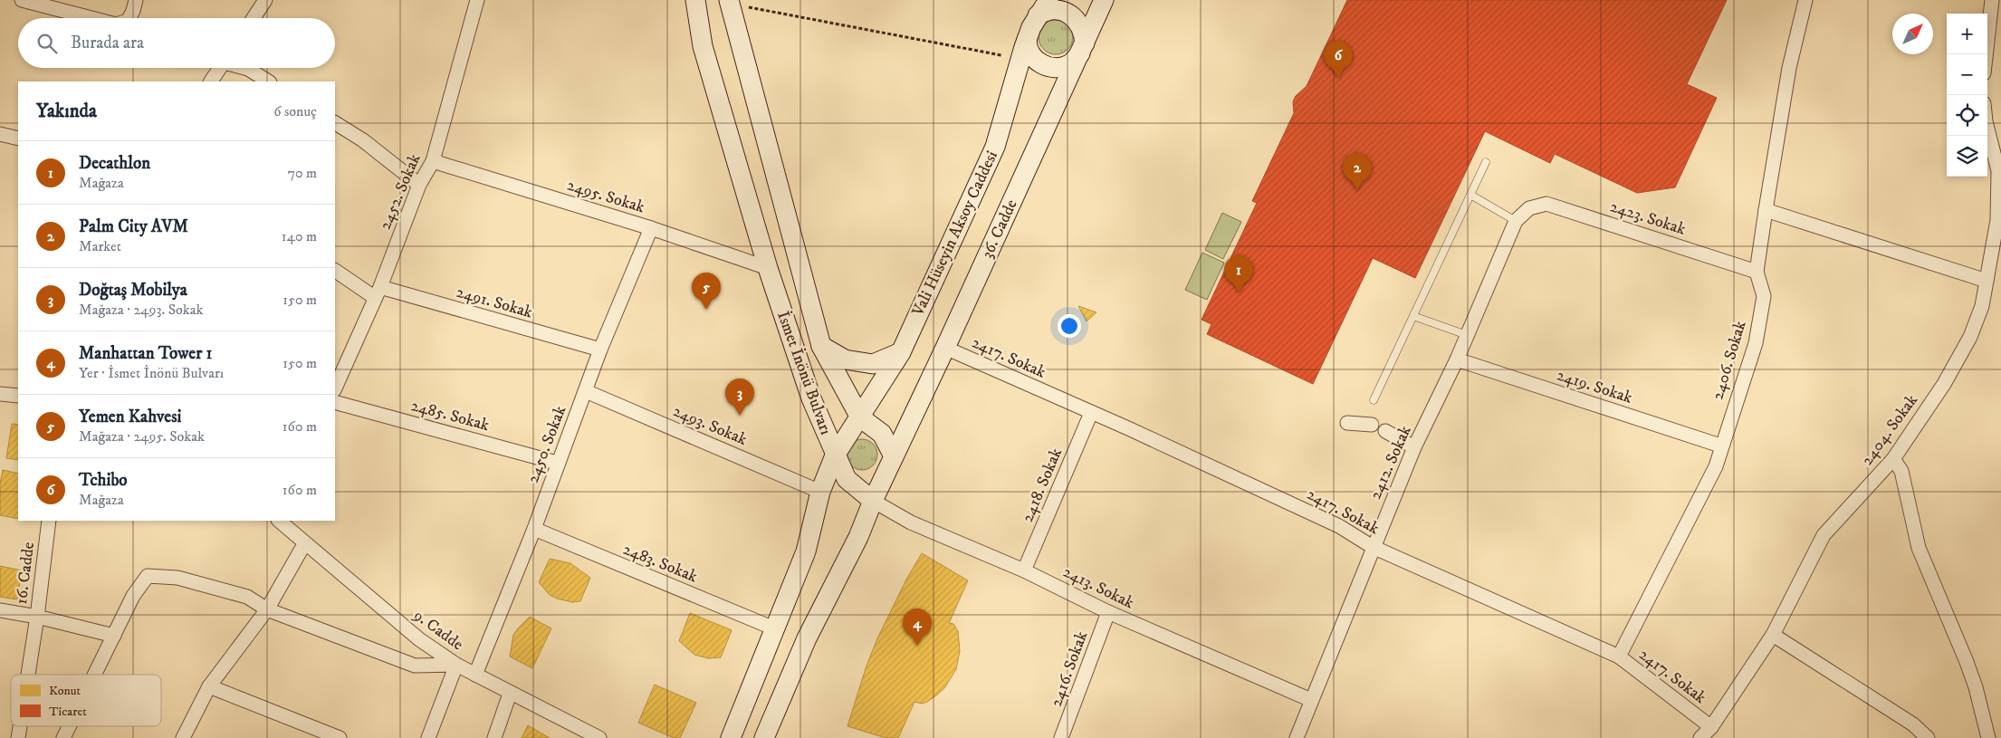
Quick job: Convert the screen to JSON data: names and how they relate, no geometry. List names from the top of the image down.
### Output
{
  "streets": {
    "main road": ["36. Cadde", "Vali Hüseyin Aksoy Caddesi", "İsmet İnönü Bulvarı"],
    "street": [
      "2452. Sokak",
      "2495. Sokak",
      "2423. Sokak",
      "2491. Sokak",
      "2417. Sokak",
      "2406. Sokak",
      "2419. Sokak",
      "2485. Sokak",
      "2493. Sokak",
      "2404. Sokak",
      "2450. Sokak",
      "2412. Sokak",
      "2418. Sokak",
      "2483. Sokak",
      "16. Cadde",
      "2413. Sokak",
      "9. Cadde",
      "2416. Sokak"
    ]
  },
  "crossings": [
    ["2452. Sokak", "2495. Sokak"],
    ["2452. Sokak", "2491. Sokak"],
    ["2495. Sokak", "İsmet İnönü Bulvarı"],
    ["2495. Sokak", "2450. Sokak"],
    ["2423. Sokak", "2406. Sokak"],
    ["2423. Sokak", "2412. Sokak"],
    ["36. Cadde", "Vali Hüseyin Aksoy Caddesi"],
    ["36. Cadde", "2417. Sokak"],
    ["Vali Hüseyin Aksoy Caddesi", "İsmet İnönü Bulvarı"],
    ["2491. Sokak", "2450. Sokak"],
    ["2417. Sokak", "2406. Sokak"],
    ["2417. Sokak", "2404. Sokak"],
    ["2417. Sokak", "2412. Sokak"],
    ["2417. Sokak", "2418. Sokak"],
    ["2406. Sokak", "2419. Sokak"],
    ["İsmet İnönü Bulvarı", "2493. Sokak"],
    ["İsmet İnönü Bulvarı", "2483. Sokak"],
    ["2419. Sokak", "2412. Sokak"],
    ["2485. Sokak", "2450. Sokak"],
    ["2493. Sokak", "2450. Sokak"],
    ["2450. Sokak", "2483. Sokak"],
    ["2450. Sokak", "9. Cadde"],
    ["2412. Sokak", "2413. Sokak"],
    ["2418. Sokak", "2413. Sokak"],
    ["2413. Sokak", "2416. Sokak"]
  ],
  "legend": ["Konut", "Ticaret"],
  "north": "top right",
  "page": {
    "map_buttons": ["+", "−"],
    "search": "Burada ara",
    "pins": [
      "6",
      "2",
      "1",
      "5",
      "3",
      "4"
    ],
    "heading": ["Yakında", "6 sonuç"],
    "list": [
      {
        "mark": "1",
        "name": "Decathlon",
        "note": "Mağaza",
        "value": "70 m"
      },
      {
        "mark": "2",
        "name": "Palm City AVM",
        "note": "Market",
        "value": "140 m"
      },
      {
        "mark": "3",
        "name": "Doğtaş Mobilya",
        "note": "Mağaza · 2493. Sokak",
        "value": "150 m"
      },
      {
        "mark": "4",
        "name": "Manhattan Tower 1",
        "note": "Yer · İsmet İnönü Bulvarı",
        "value": "150 m"
      },
      {
        "mark": "5",
        "name": "Yemen Kahvesi",
        "note": "Mağaza · 2495. Sokak",
        "value": "160 m"
      },
      {
        "mark": "6",
        "name": "Tchibo",
        "note": "Mağaza",
        "value": "160 m"
      }
    ]
  }
}
